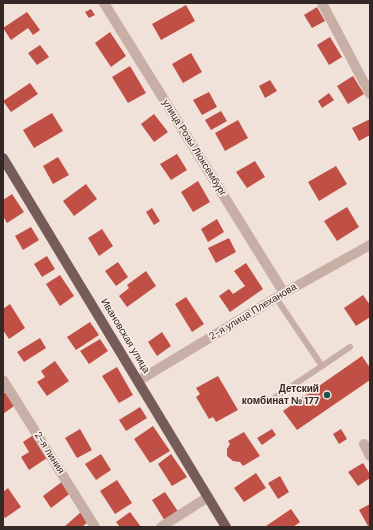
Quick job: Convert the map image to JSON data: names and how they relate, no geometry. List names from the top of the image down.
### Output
{
  "streets": {
    "main road": ["Ивановская улица"],
    "street": ["улица Розы Люксембург", "2-я улица Плеханова", "2-я линия"]
  },
  "crossings": [
    ["улица Розы Люксембург", "2-я улица Плеханова"],
    ["2-я улица Плеханова", "Ивановская улица"]
  ],
  "places": ["Детский комбинат № 177"]
}
